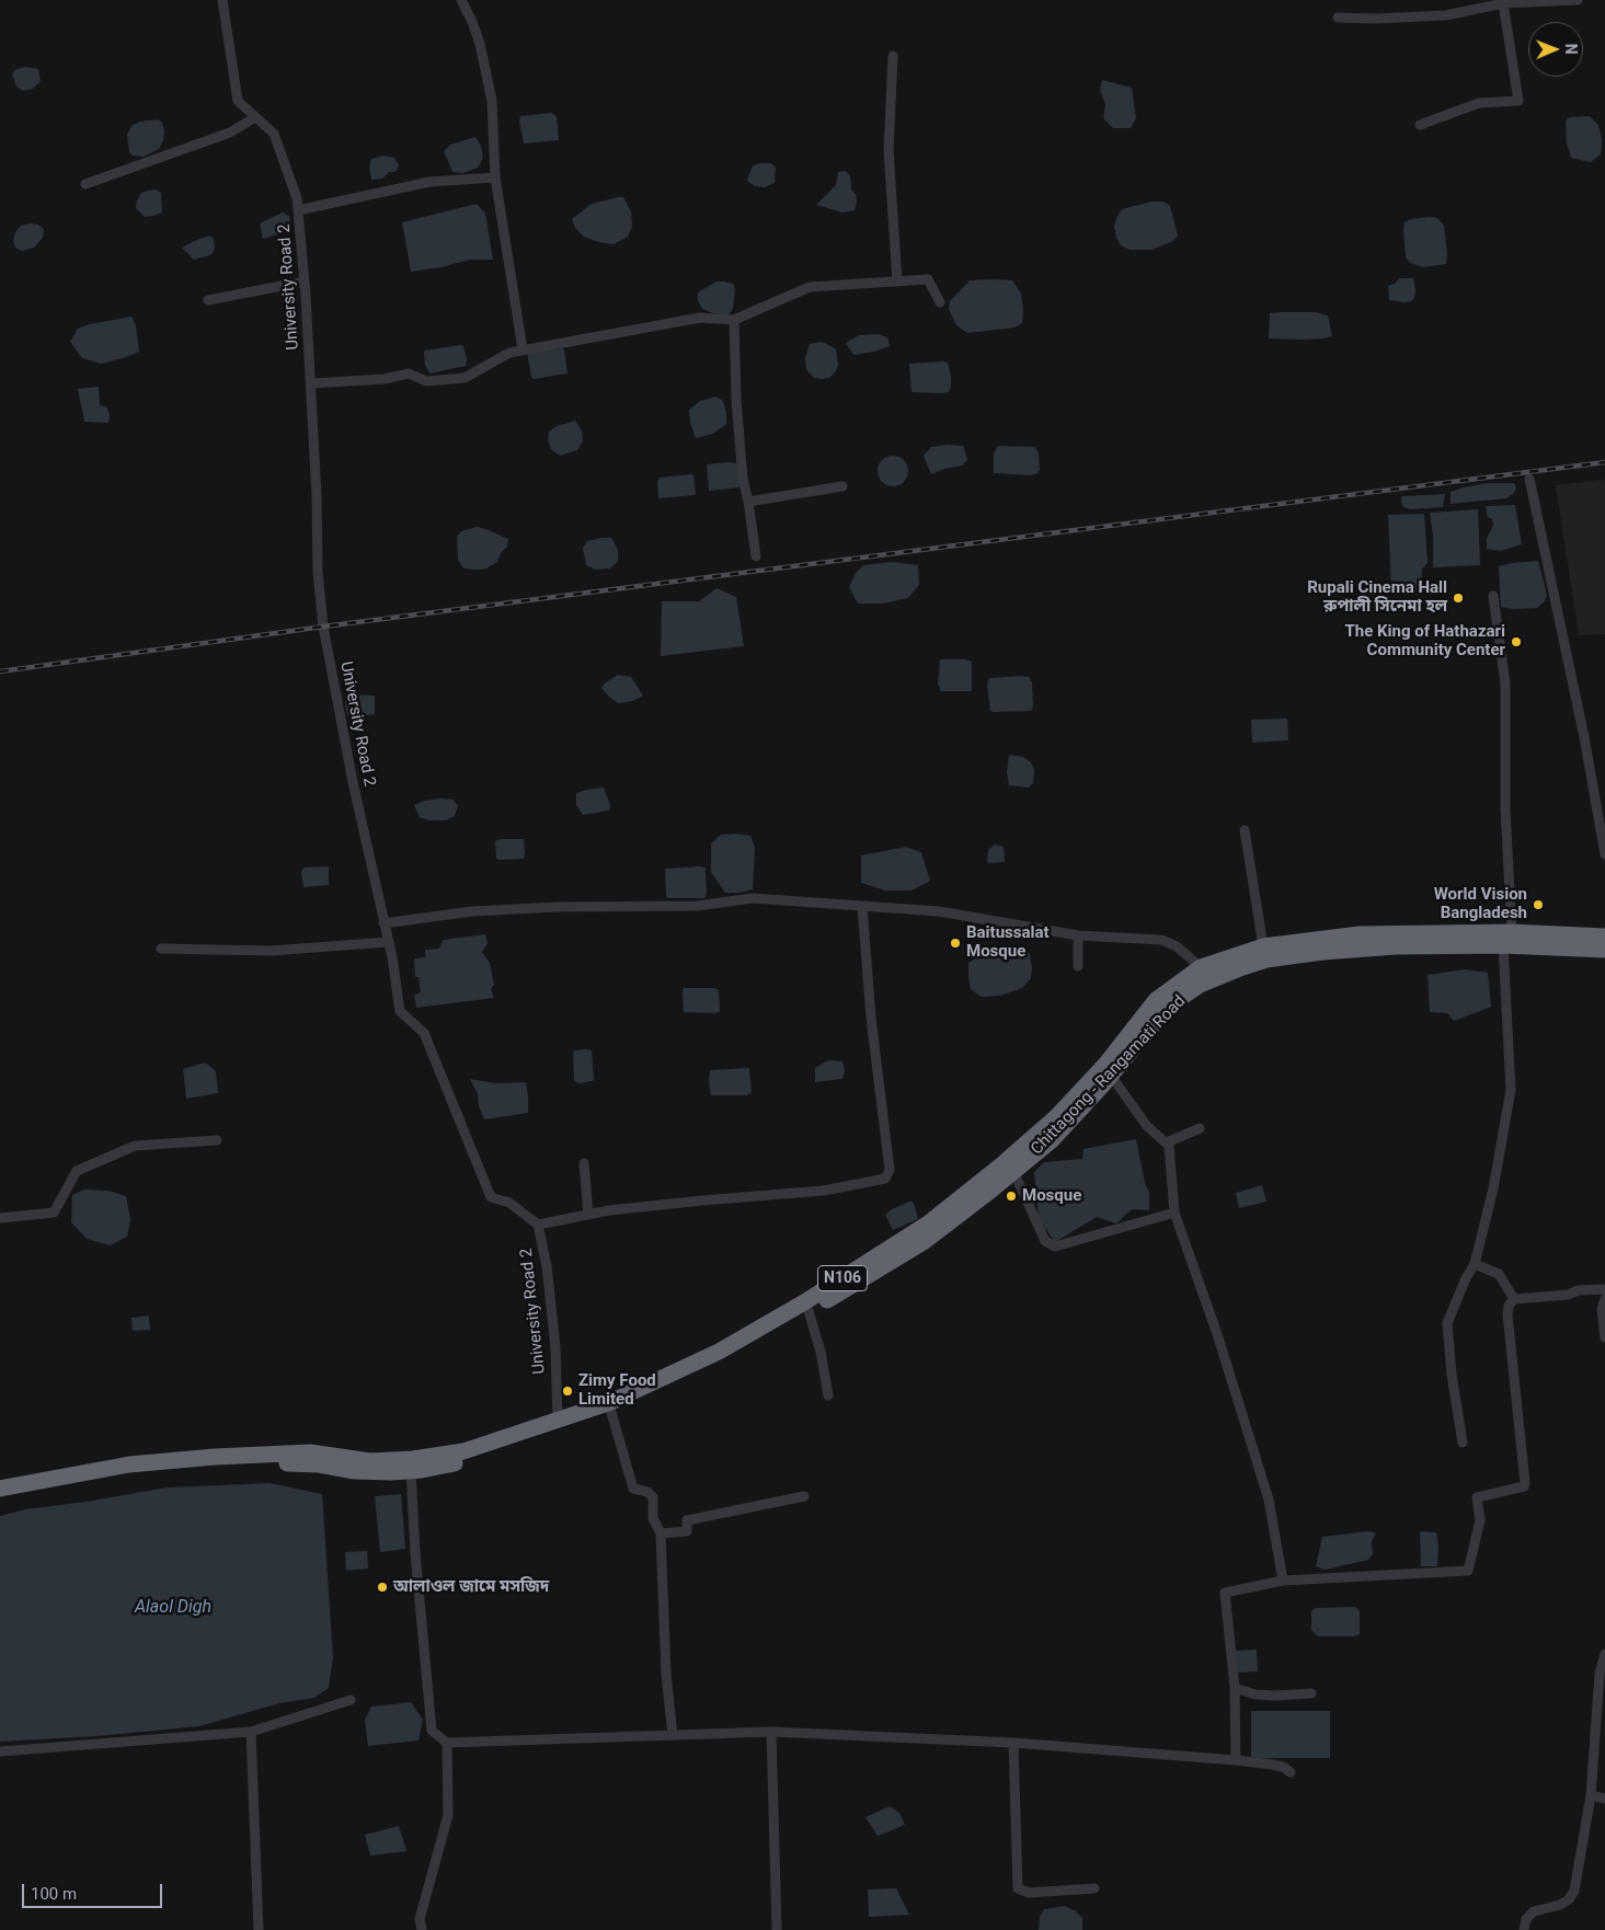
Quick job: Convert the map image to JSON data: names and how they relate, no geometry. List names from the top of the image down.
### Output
{
  "streets": {
    "highway": ["Chittagong - Rangamati Road", "N106"],
    "street": ["University Road 2"]
  },
  "crossings": [
    ["University Road 2", "Chittagong - Rangamati Road"]
  ],
  "water": ["Alaol Digh"],
  "places": [
    "Rupali Cinema Hall রুপালী সিনেমা হল",
    "The King of Hathazari Community Center",
    "World Vision Bangladesh",
    "Baitussalat Mosque",
    "Mosque",
    "Zimy Food Limited",
    "আলাওল জামে মসজিদ"
  ],
  "scale_bar": "100 m",
  "north": "right"
}
